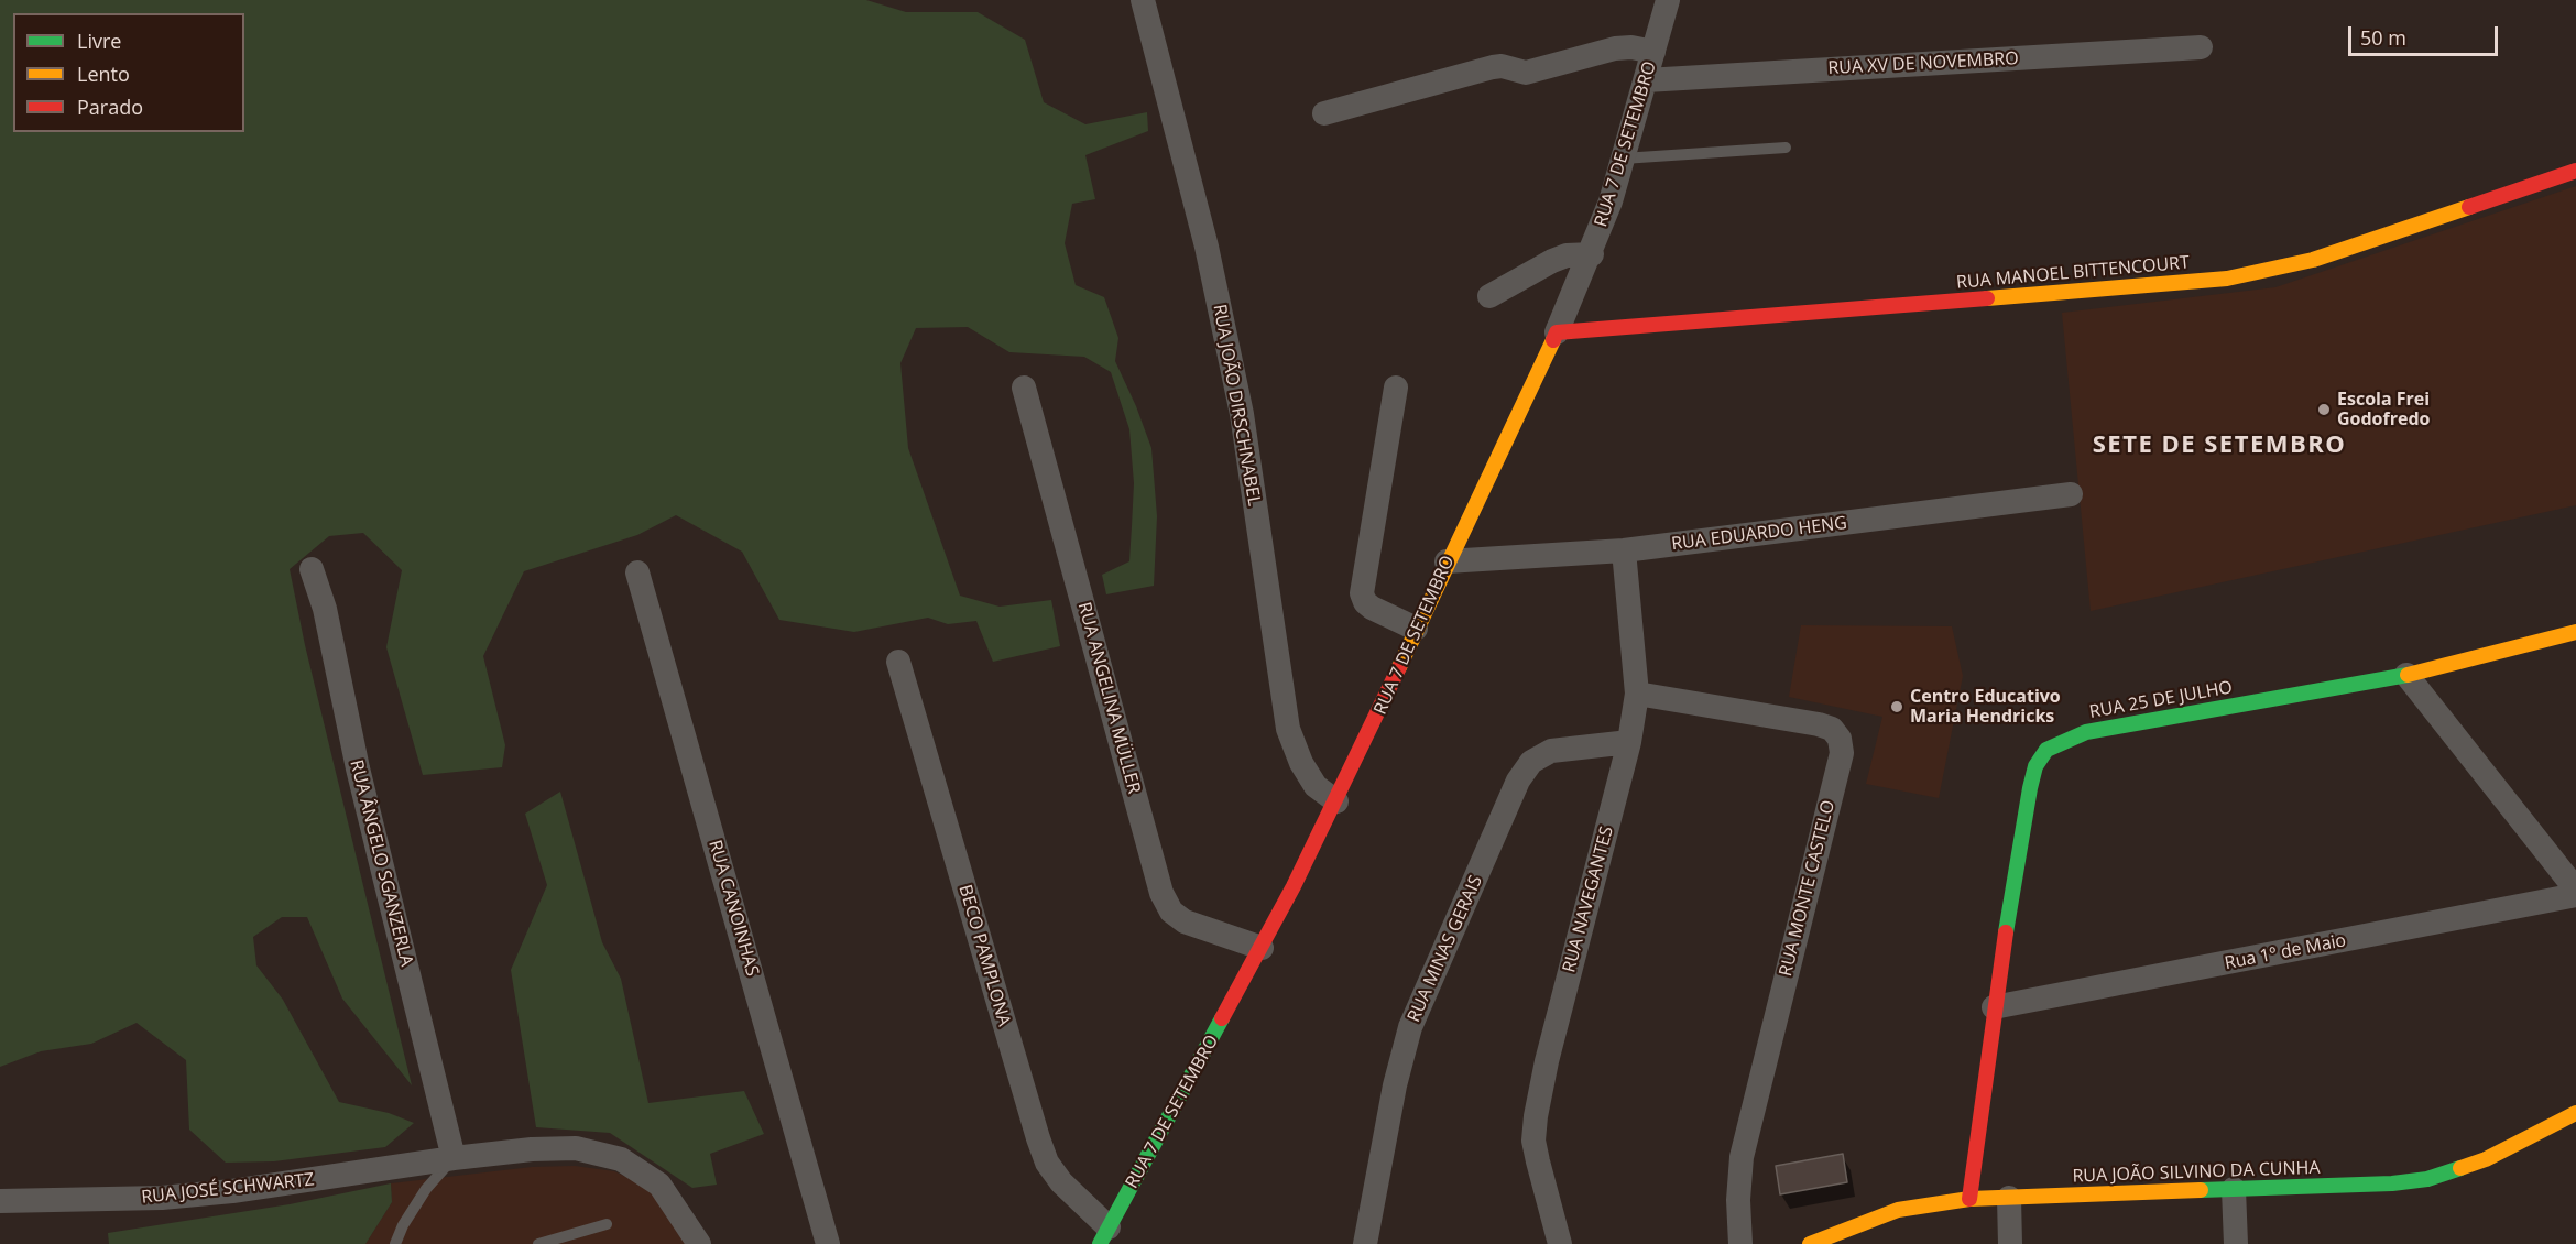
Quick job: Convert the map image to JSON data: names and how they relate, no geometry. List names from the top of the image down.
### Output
{
  "streets": {
    "street": [
      "RUA XV DE NOVEMBRO",
      "RUA 7 DE SETEMBRO",
      "RUA MANOEL BITTENCOURT",
      "RUA JOÃO DIRSCHNABEL",
      "RUA EDUARDO HENG",
      "RUA ANGELINA MÜLLER",
      "RUA 25 DE JULHO",
      "RUA ÂNGELO SGANZERLA",
      "RUA MONTE CASTELO",
      "RUA NAVEGANTES",
      "RUA CANOINHAS",
      "RUA MINAS GERAIS",
      "Rua 1º de Maio",
      "BECO PAMPLONA",
      "RUA JOÃO SILVINO DA CUNHA",
      "RUA JOSÉ SCHWARTZ"
    ]
  },
  "crossings": [
    ["RUA XV DE NOVEMBRO", "RUA 7 DE SETEMBRO"],
    ["RUA 7 DE SETEMBRO", "RUA MANOEL BITTENCOURT"],
    ["RUA 7 DE SETEMBRO", "RUA JOÃO DIRSCHNABEL"],
    ["RUA 7 DE SETEMBRO", "RUA EDUARDO HENG"],
    ["RUA 7 DE SETEMBRO", "RUA ANGELINA MÜLLER"],
    ["RUA 7 DE SETEMBRO", "BECO PAMPLONA"],
    ["RUA EDUARDO HENG", "RUA NAVEGANTES"],
    ["RUA 25 DE JULHO", "Rua 1º de Maio"],
    ["RUA 25 DE JULHO", "RUA JOÃO SILVINO DA CUNHA"],
    ["RUA ÂNGELO SGANZERLA", "RUA JOSÉ SCHWARTZ"],
    ["RUA MONTE CASTELO", "RUA NAVEGANTES"],
    ["RUA NAVEGANTES", "RUA MINAS GERAIS"]
  ],
  "districts": ["SETE DE SETEMBRO"],
  "places": ["Escola Frei Godofredo", "Centro Educativo Maria Hendricks"],
  "legend": ["Livre", "Lento", "Parado"],
  "scale_bar": "50 m"
}
